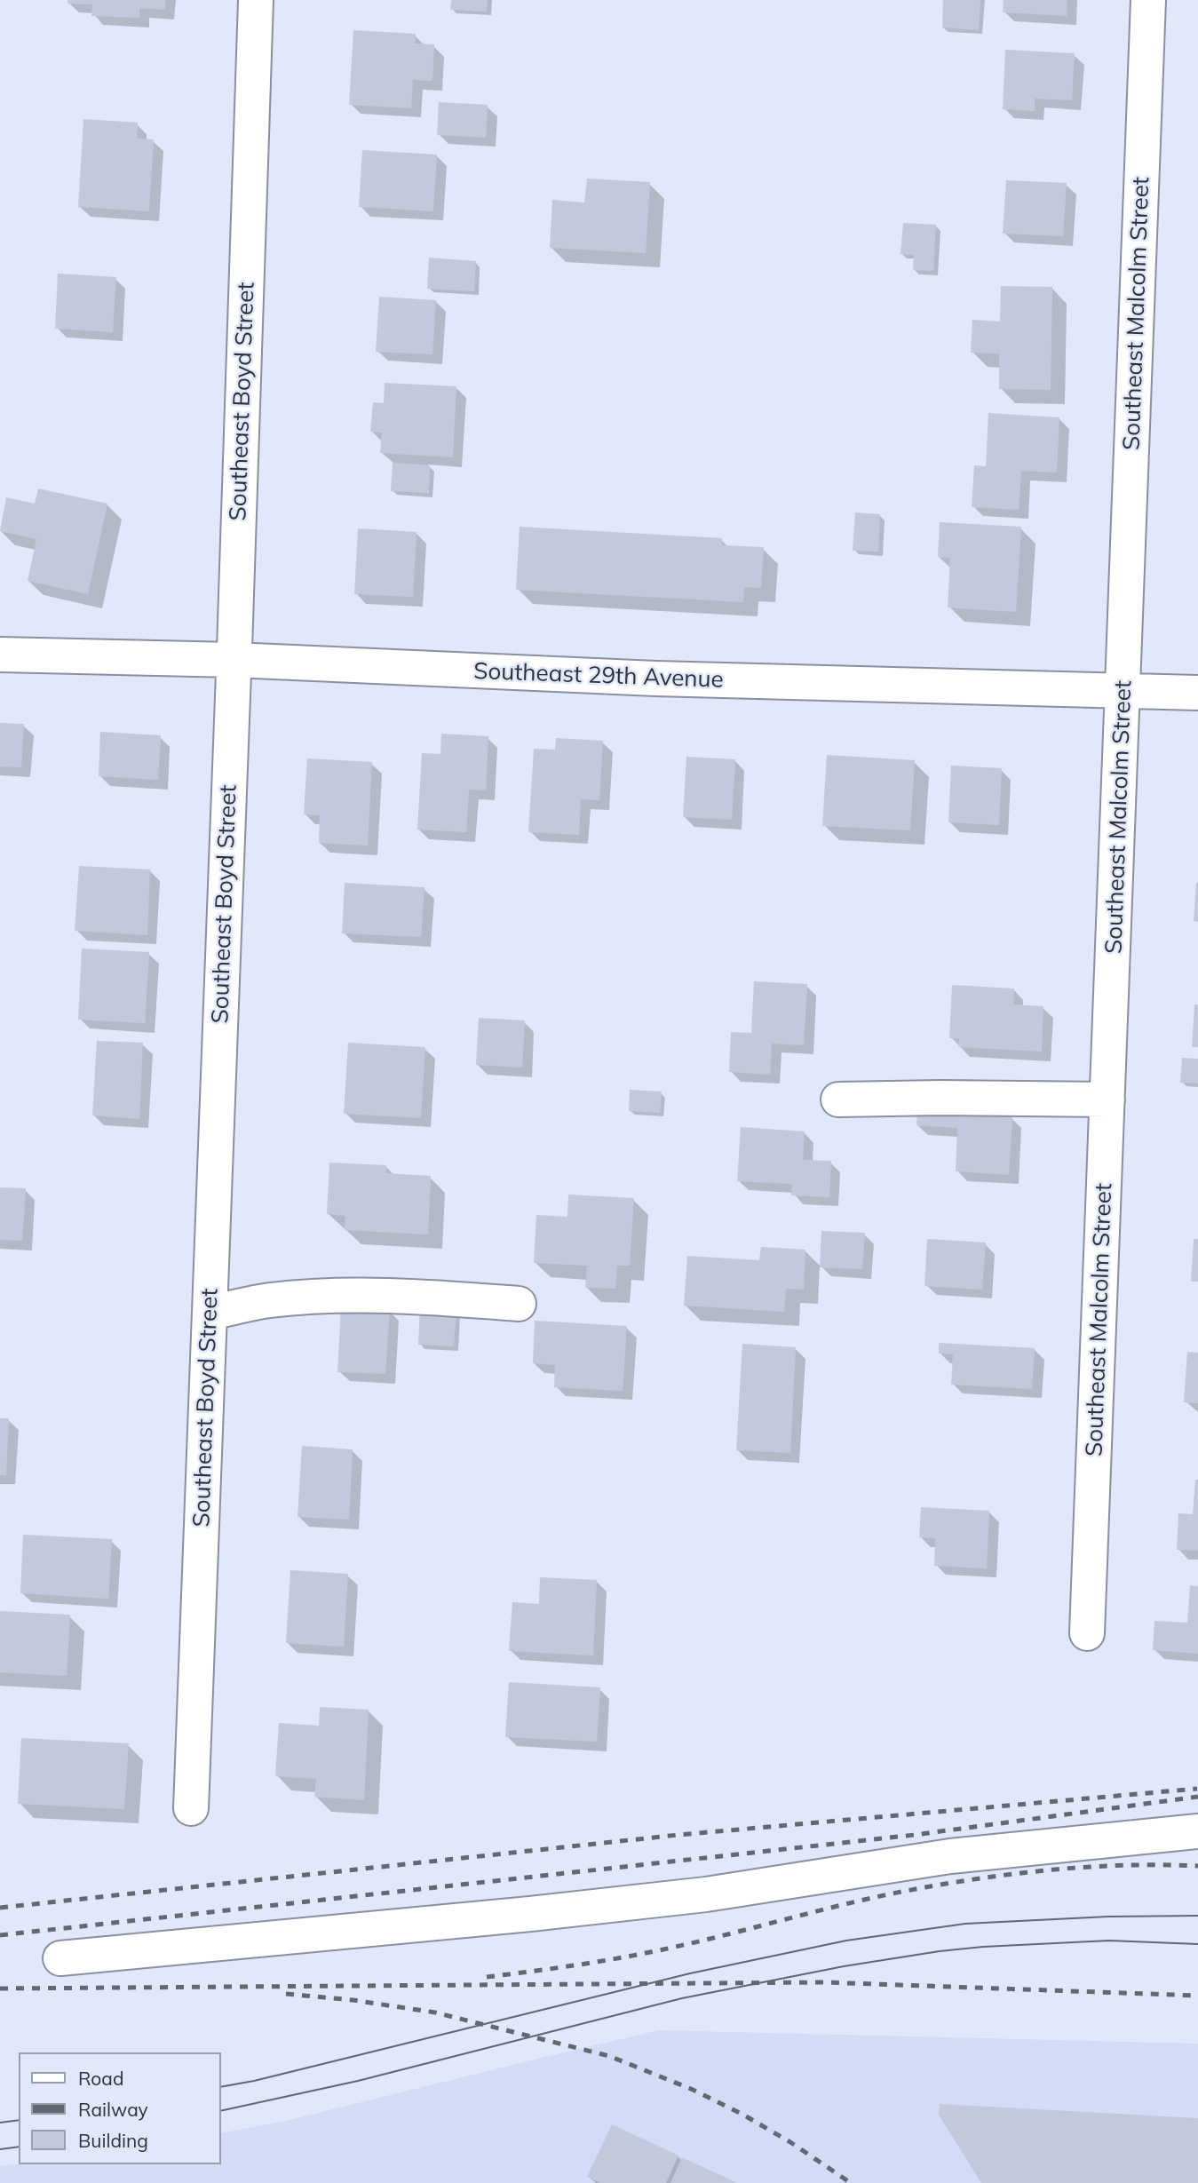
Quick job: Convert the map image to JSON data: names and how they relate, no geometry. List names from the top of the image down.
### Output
{
  "streets": {
    "street": ["Southeast Malcolm Street", "Southeast Boyd Street", "Southeast 29th Avenue"]
  },
  "crossings": [
    ["Southeast Malcolm Street", "Southeast 29th Avenue"],
    ["Southeast Boyd Street", "Southeast 29th Avenue"]
  ],
  "legend": ["Road", "Railway", "Building"]
}
